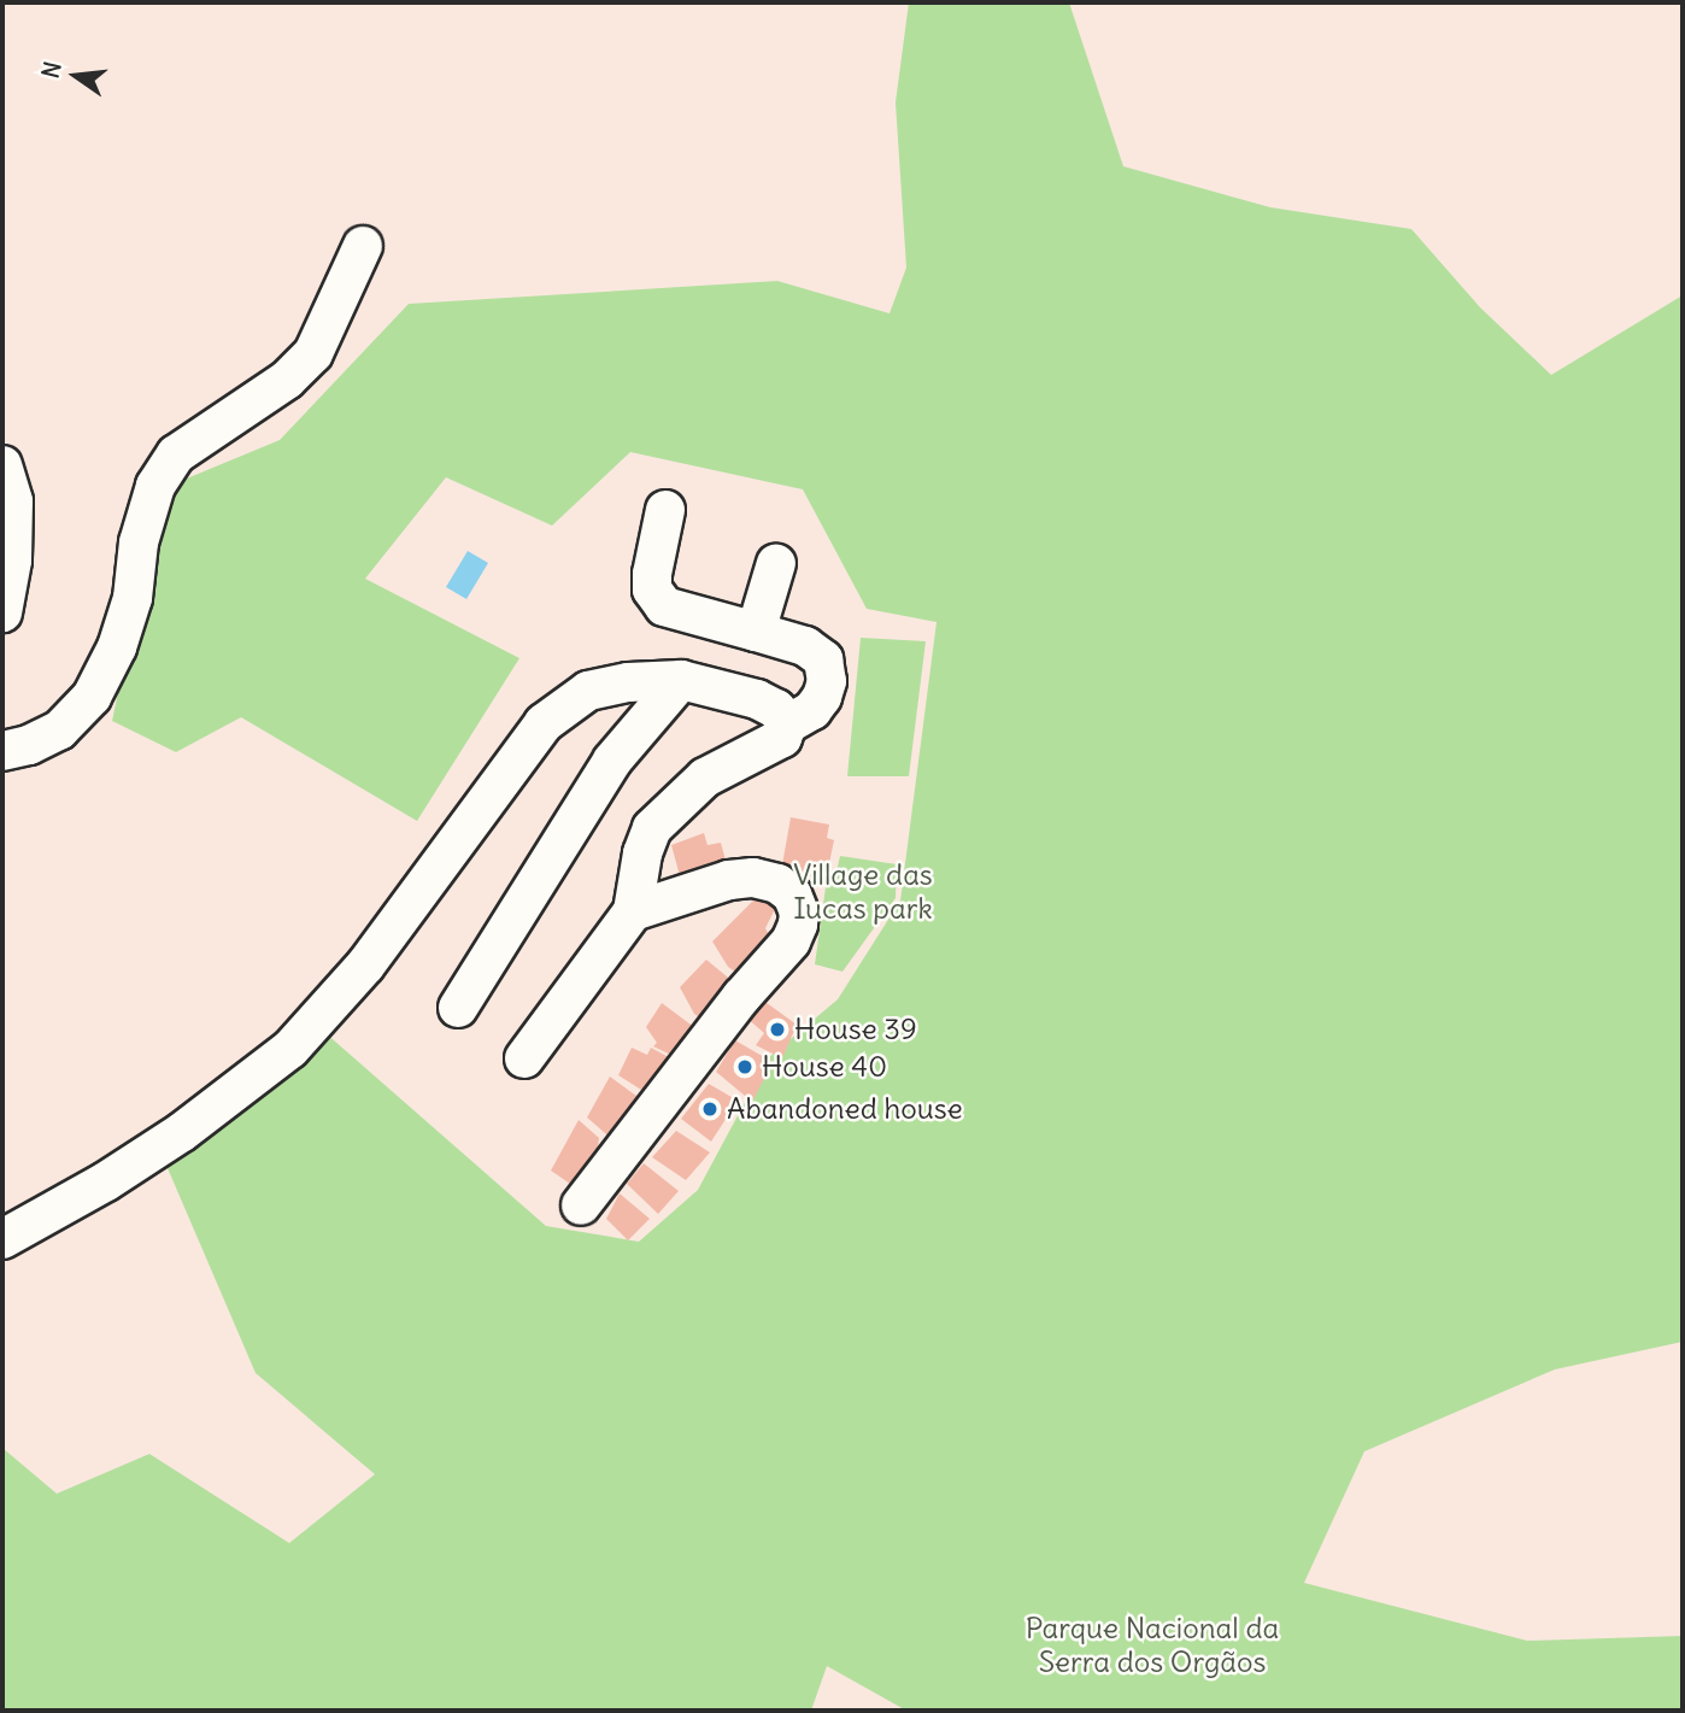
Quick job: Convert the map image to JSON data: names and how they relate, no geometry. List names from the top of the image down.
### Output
{
  "parks": ["Village das Iucas park", "Parque Nacional da Serra dos Orgãos"],
  "places": ["House 39", "House 40", "Abandoned house"],
  "north": "left"
}
